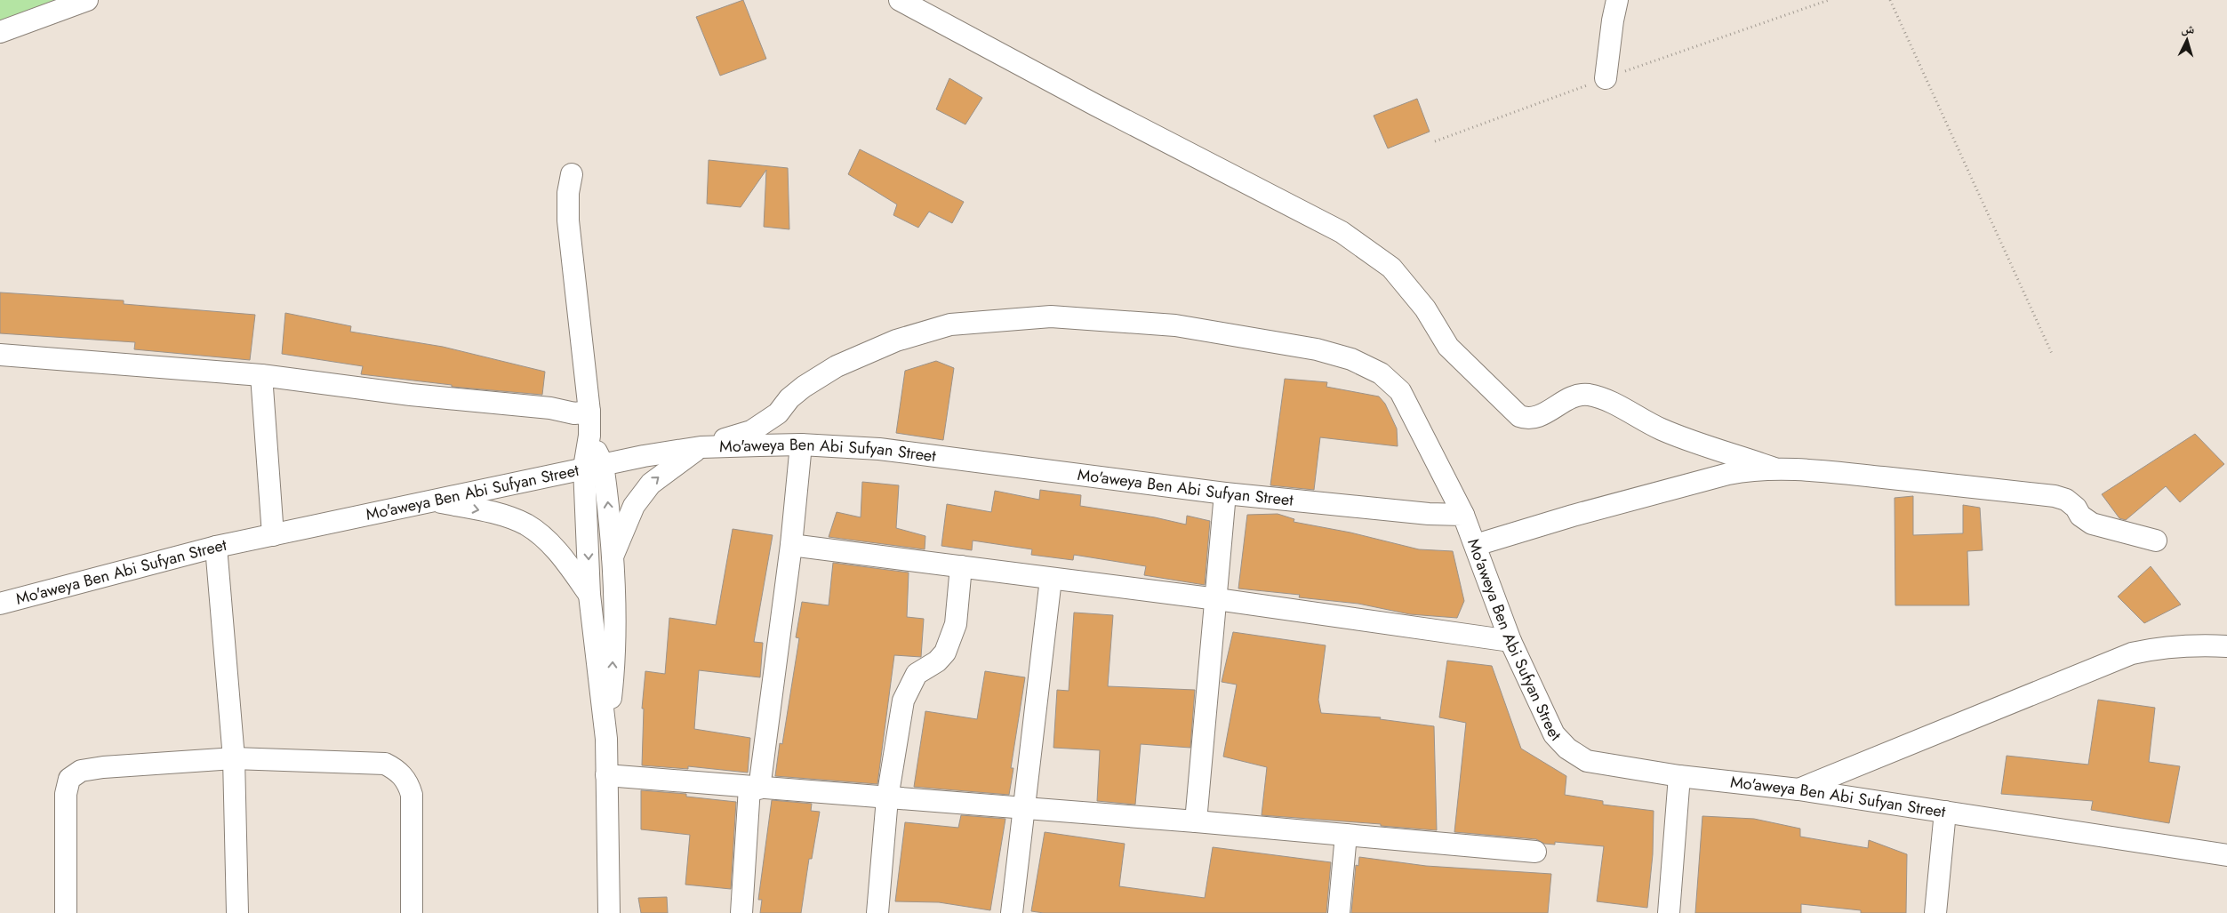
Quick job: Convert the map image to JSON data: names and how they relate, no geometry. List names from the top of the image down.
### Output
{
  "streets": {
    "street": ["Mo'aweya Ben Abi Sufyan Street"]
  },
  "north": "top"
}
